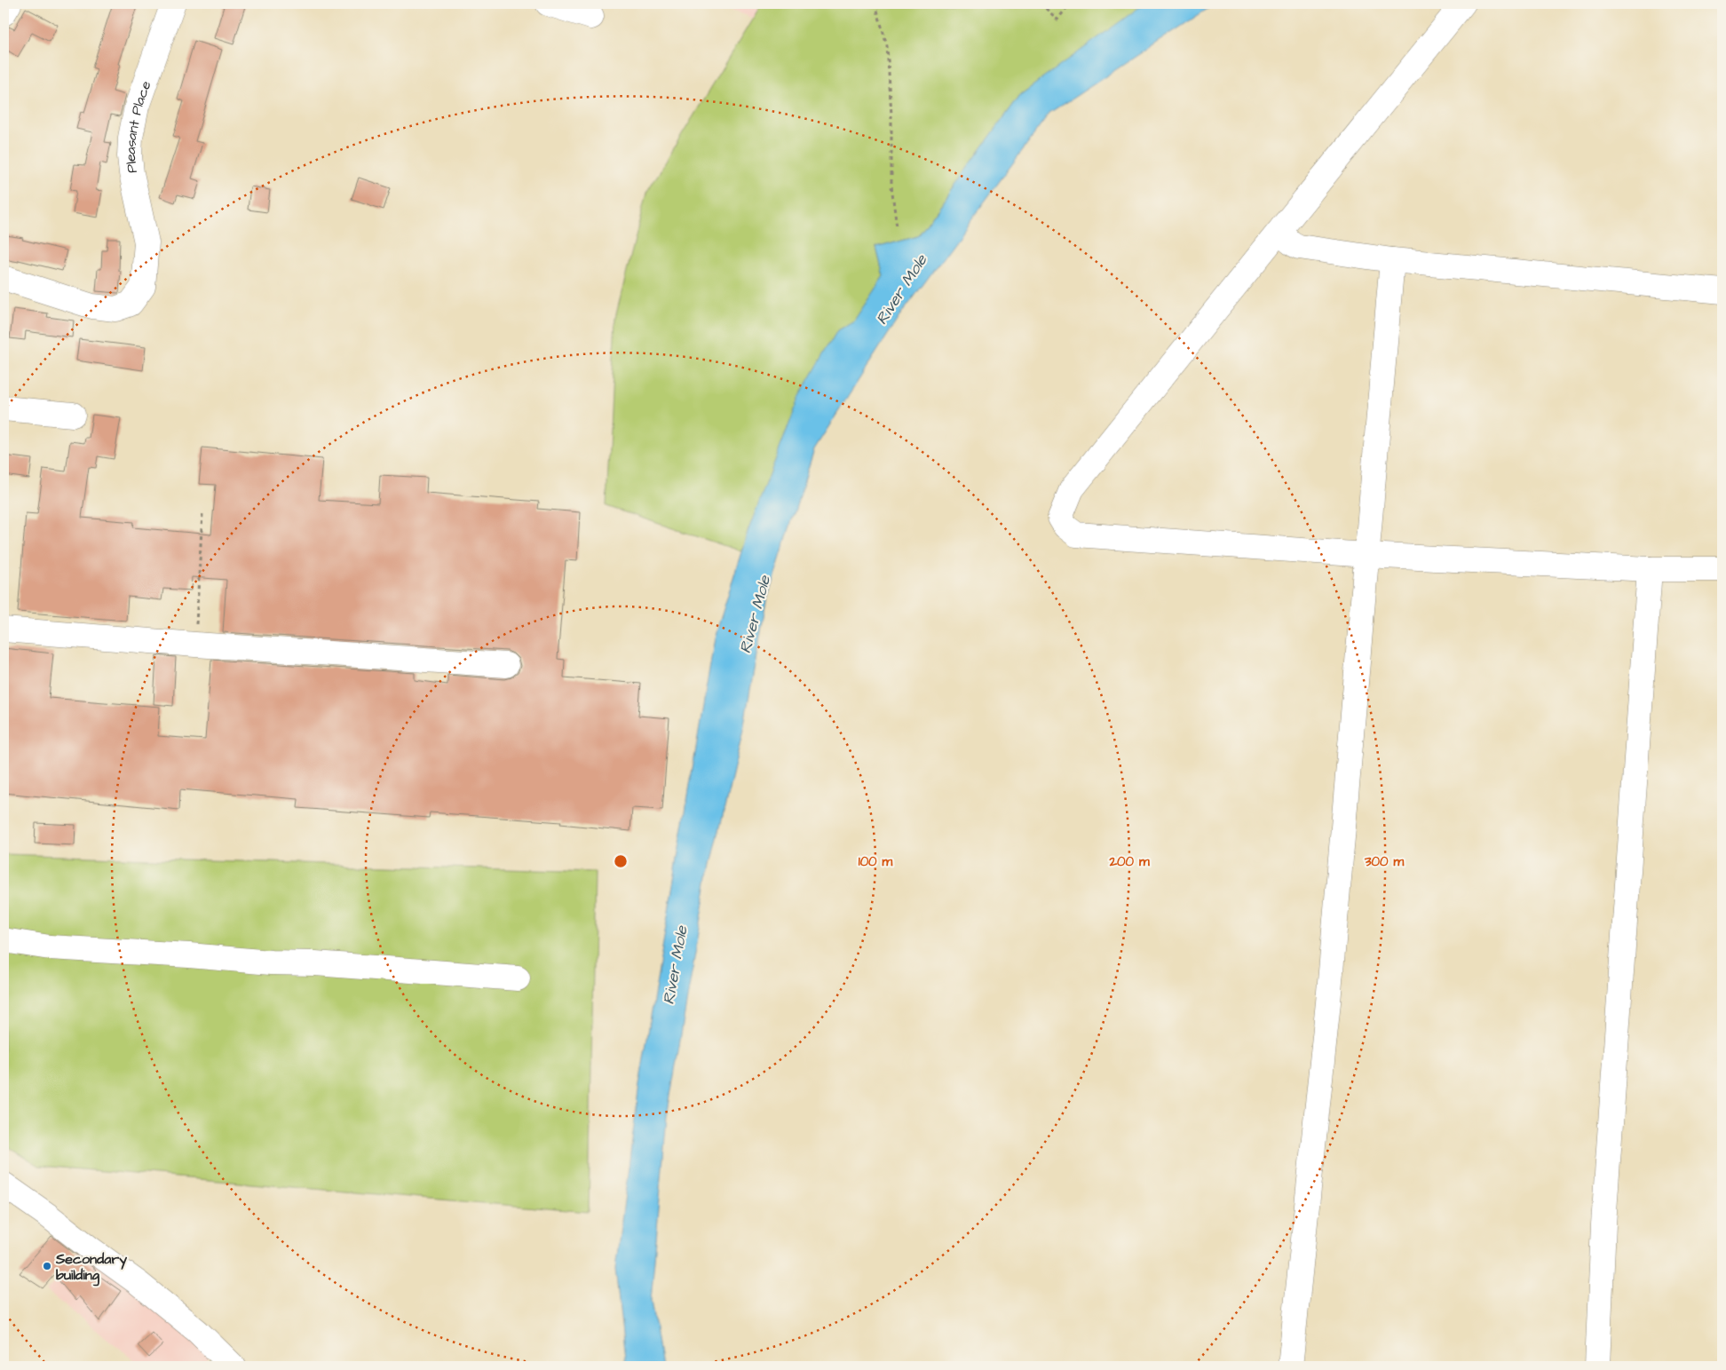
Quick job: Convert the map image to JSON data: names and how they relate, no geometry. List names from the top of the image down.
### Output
{
  "streets": {
    "street": ["Pleasant Place"]
  },
  "water": ["River Mole"],
  "places": ["Secondary building"],
  "rings": ["100 m", "200 m", "300 m"]
}
